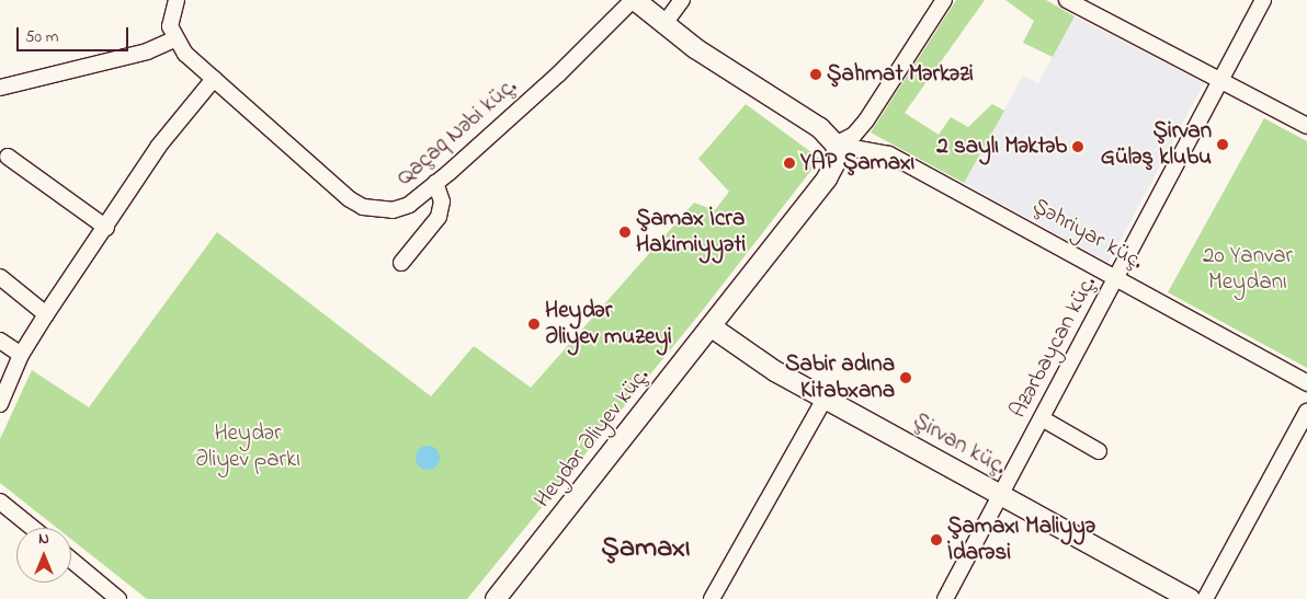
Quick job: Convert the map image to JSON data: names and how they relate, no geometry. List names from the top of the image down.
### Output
{
  "streets": {
    "street": [
      "Qaçaq Nəbi küç.",
      "Şəhriyar küç.",
      "Azərbaycan küç.",
      "Heydər Əliyev küç.",
      "Şirvan küç."
    ]
  },
  "crossings": [
    ["Şəhriyar küç.", "Azərbaycan küç."],
    ["Şəhriyar küç.", "Heydər Əliyev küç."],
    ["Azərbaycan küç.", "Şirvan küç."],
    ["Heydər Əliyev küç.", "Şirvan küç."]
  ],
  "districts": ["Şamaxı"],
  "parks": ["20 Yanvar Meydanı", "Heydər Əliyev parkı"],
  "places": [
    "Şahmat Mərkəzi",
    "Şirvan Güləş klubu",
    "2 saylı Məktəb",
    "YAP Şamaxı",
    "Şamax İcra Hakimiyyəti",
    "Heydər Əliyev muzeyi",
    "Sabir adına Kitabxana",
    "Şamaxı Maliyyə İdarəsi"
  ],
  "scale_bar": "50 m",
  "north": "top"
}
